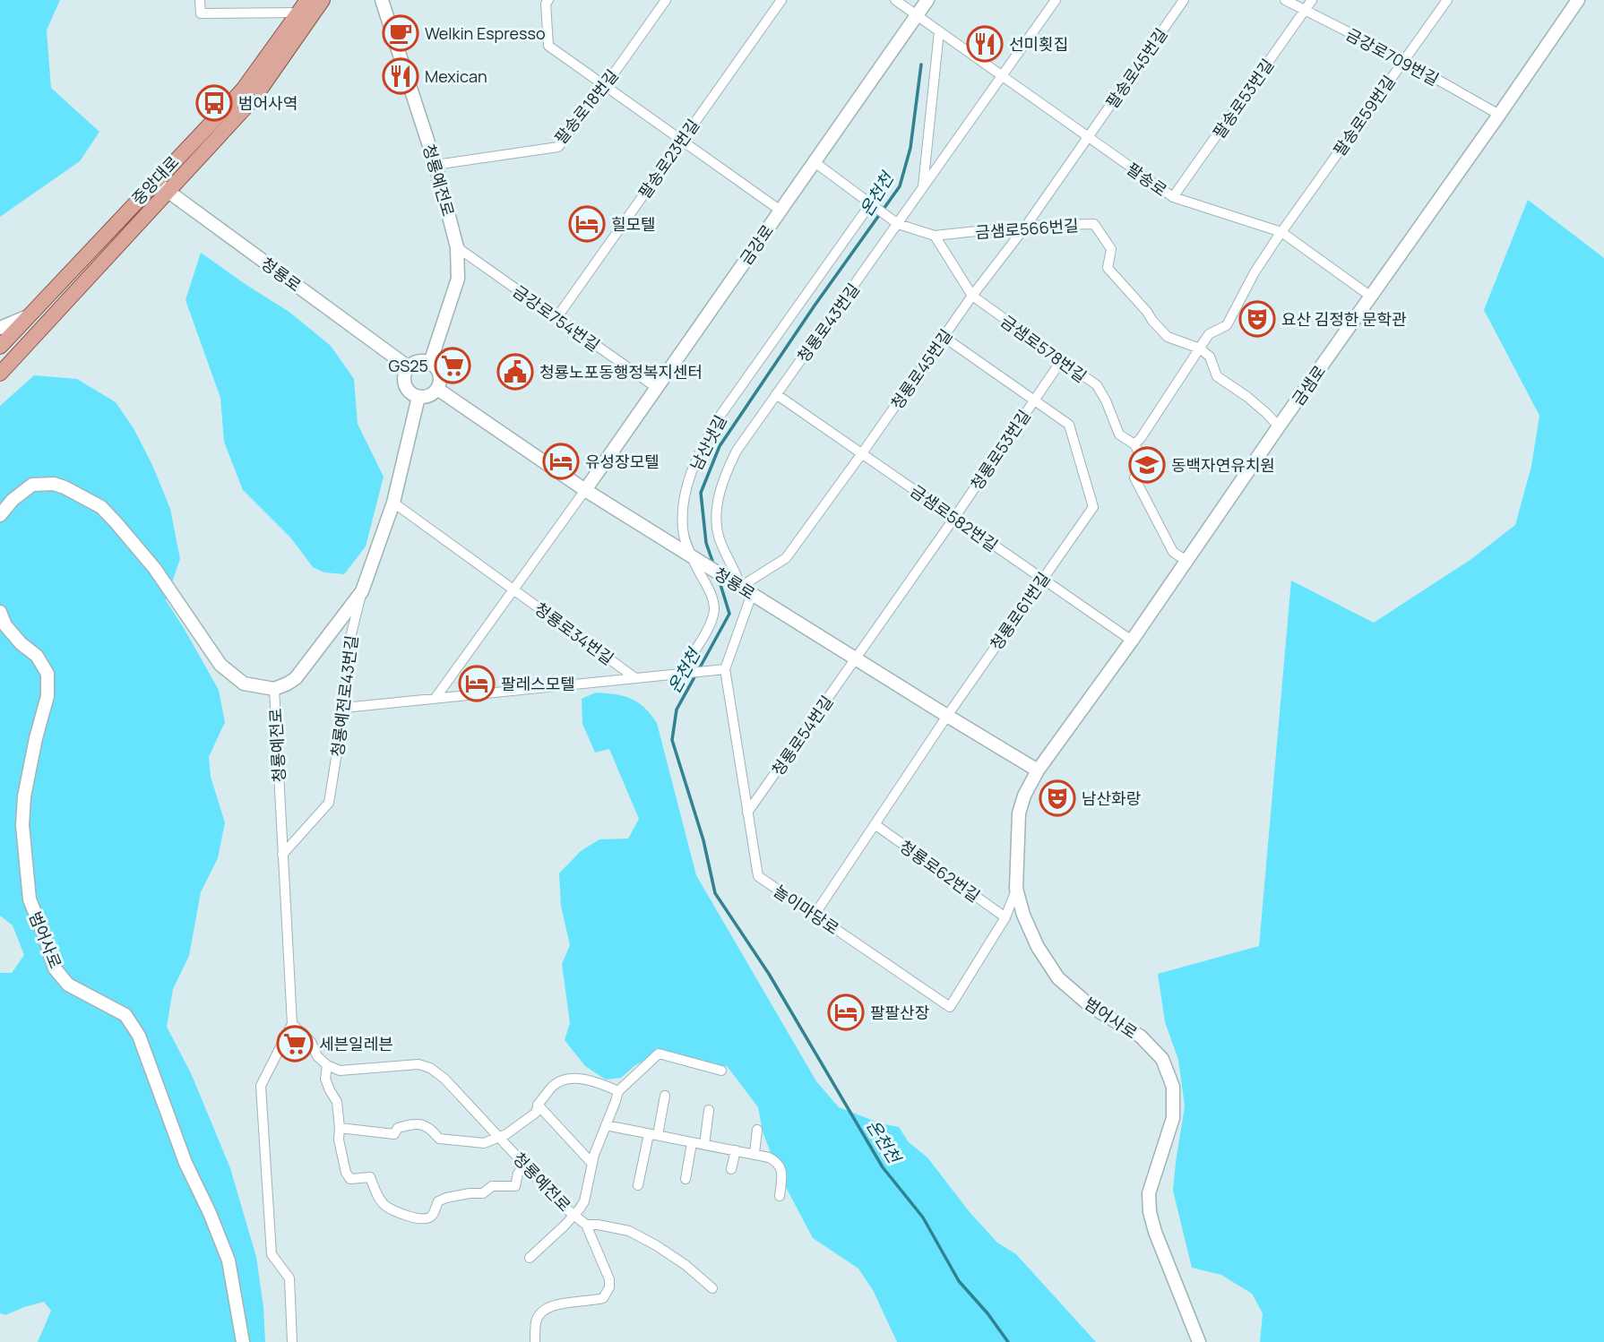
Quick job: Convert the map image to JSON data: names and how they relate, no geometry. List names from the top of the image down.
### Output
{
  "streets": {
    "main road": ["중앙대로"],
    "street": [
      "금강로709번길",
      "팔송로45번길",
      "팔송로53번길",
      "팔송로18번길",
      "팔송로59번길",
      "팔송로23번길",
      "팔송로",
      "청룡예전로",
      "금샘로566번길",
      "금강로",
      "청룡로",
      "금강로754번길",
      "청룡로43번길",
      "금샘로578번길",
      "청룡로45번길",
      "금샘로",
      "남산냇길",
      "청룡로53번길",
      "금샘로582번길",
      "청룡로61번길",
      "청룡로34번길",
      "청룡예전로43번길",
      "청룡로54번길",
      "청룡로62번길",
      "놀이마당로",
      "범어사로"
    ]
  },
  "crossings": [
    ["금강로709번길", "팔송로53번길"],
    ["금강로709번길", "팔송로59번길"],
    ["금강로709번길", "금샘로"],
    ["팔송로45번길", "팔송로"],
    ["팔송로45번길", "청룡로45번길"],
    ["팔송로53번길", "팔송로"],
    ["팔송로18번길", "청룡예전로"],
    ["팔송로59번길", "팔송로"],
    ["팔송로59번길", "금샘로566번길"],
    ["팔송로59번길", "금샘로578번길"],
    ["팔송로23번길", "금강로754번길"],
    ["팔송로", "금강로"],
    ["팔송로", "청룡로43번길"],
    ["팔송로", "청룡로45번길"],
    ["팔송로", "금샘로"],
    ["중앙대로", "청룡로"],
    ["청룡예전로", "청룡로"],
    ["청룡예전로", "금강로754번길"],
    ["청룡예전로", "청룡로34번길"],
    ["청룡예전로", "청룡예전로43번길"],
    ["금샘로566번길", "금샘로578번길"],
    ["금샘로566번길", "청룡로45번길"],
    ["금강로", "청룡로"],
    ["금강로", "금강로754번길"],
    ["청룡로", "청룡로43번길"],
    ["청룡로", "청룡로45번길"],
    ["청룡로", "금샘로"],
    ["청룡로", "남산냇길"],
    ["청룡로", "청룡로53번길"],
    ["청룡로", "청룡로61번길"],
    ["청룡로", "청룡로54번길"],
    ["청룡로", "놀이마당로"],
    ["청룡로", "범어사로"],
    ["청룡로43번길", "청룡로45번길"],
    ["청룡로43번길", "금샘로582번길"],
    ["금샘로578번길", "청룡로45번길"],
    ["청룡로45번길", "금샘로582번길"],
    ["금샘로", "금샘로582번길"],
    ["금샘로", "범어사로"],
    ["청룡로53번길", "금샘로582번길"],
    ["청룡로53번길", "청룡로61번길"],
    ["청룡로53번길", "청룡로54번길"],
    ["금샘로582번길", "청룡로61번길"],
    ["청룡로54번길", "놀이마당로"],
    ["청룡로62번길", "놀이마당로"],
    ["놀이마당로", "범어사로"]
  ],
  "water": ["온천천"],
  "places": {
    "cafe": ["Welkin Espresso"],
    "restaurant": ["선미횟집", "Mexican"],
    "bus stop": ["범어사역"],
    "hotel": [
      "힐모텔",
      "유성장모텔",
      "팔레스모텔",
      "팔팔산장"
    ],
    "theatre": ["요산 김정한 문학관", "남산화랑"],
    "supermarket": ["GS25", "세븐일레븐"],
    "public building": ["청룡노포동행정복지센터"],
    "school or university": ["동백자연유치원"]
  }
}
